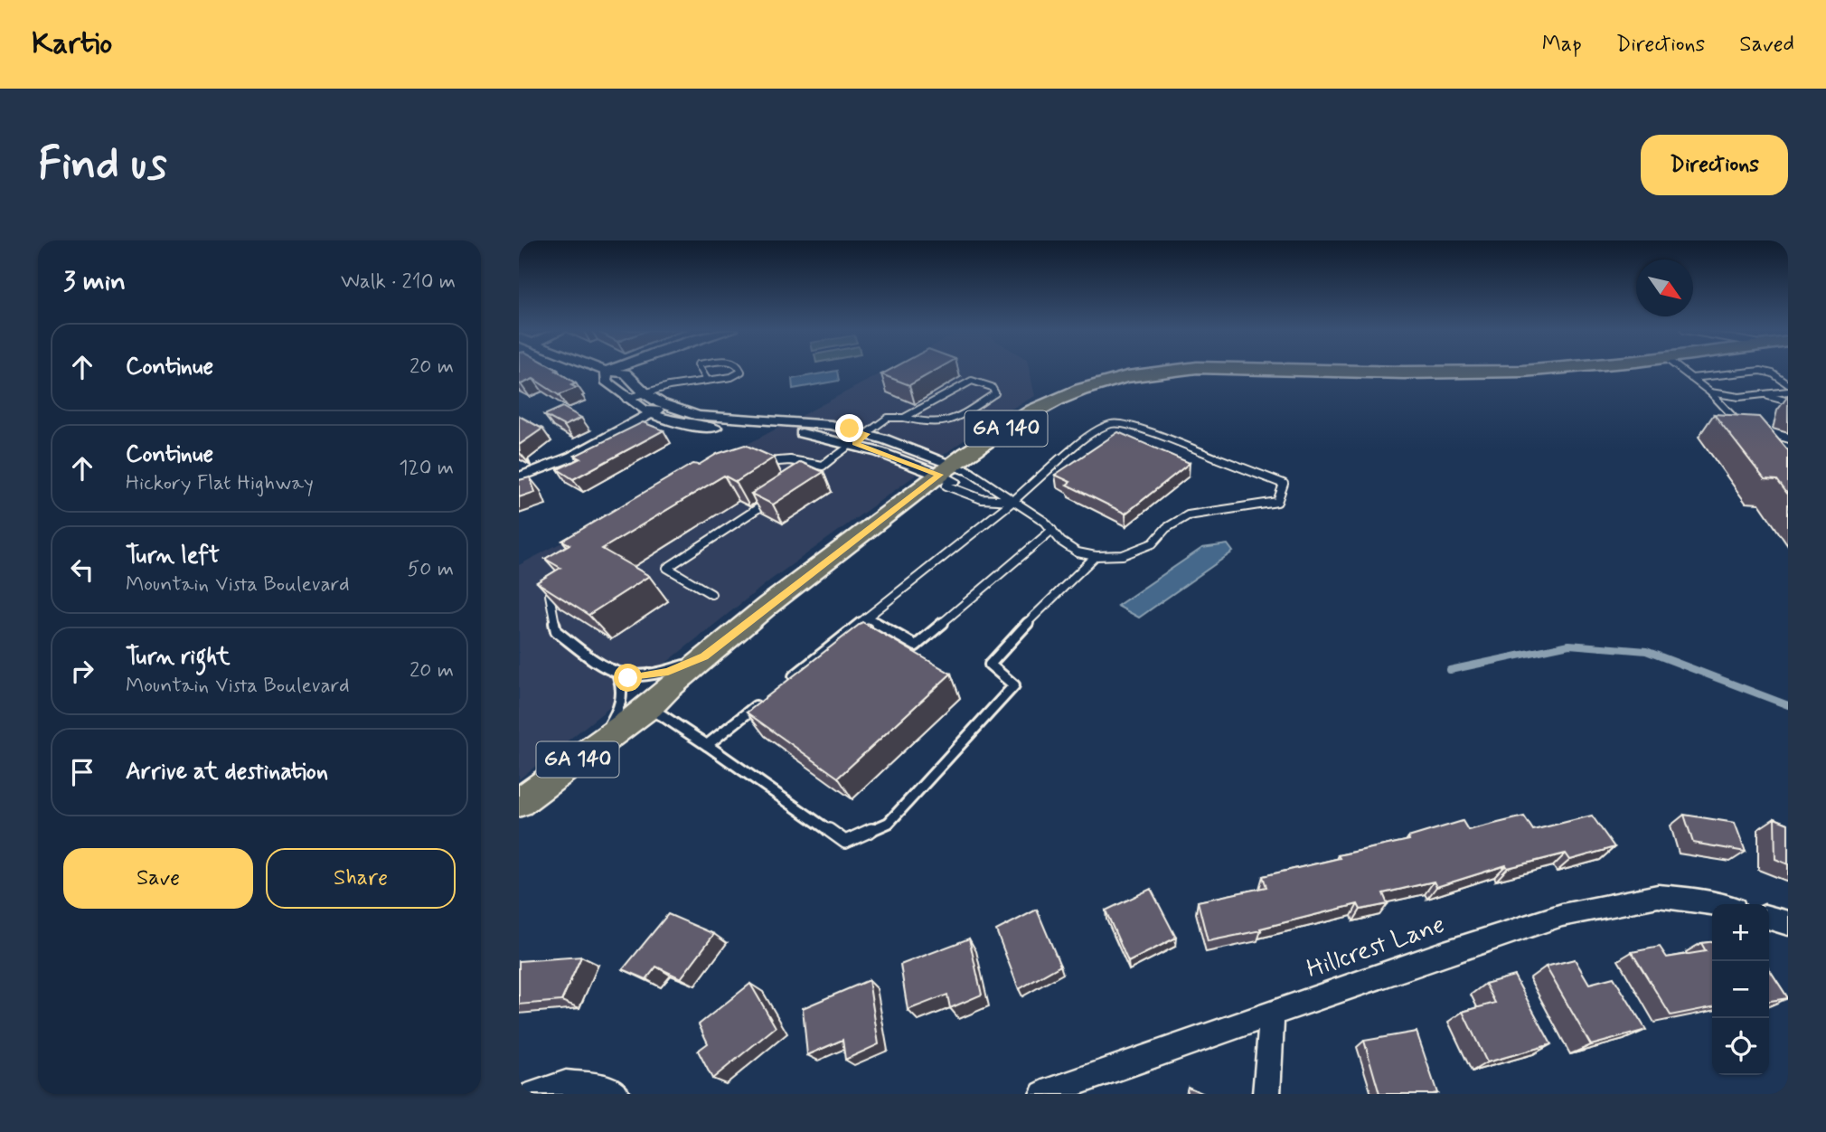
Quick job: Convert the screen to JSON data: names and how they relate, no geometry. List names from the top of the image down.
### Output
{
  "streets": {
    "main road": ["GA 140"],
    "street": ["Hillcrest Lane"]
  },
  "north": "bottom right",
  "page": {
    "header": "Kartio",
    "nav": ["Map", "Directions", "Saved"],
    "buttons": [
      "Directions",
      ["Save", "Share"]
    ],
    "title": "Find us",
    "heading": ["3 min", "Walk · 210 m"],
    "list": [
      ["Continue", "20 m"],
      ["Continue", "Hickory Flat Highway", "120 m"],
      ["Turn left", "Mountain Vista Boulevard", "50 m"],
      ["Turn right", "Mountain Vista Boulevard", "20 m"],
      "Arrive at destination"
    ],
    "map_buttons": ["+", "−"]
  }
}
